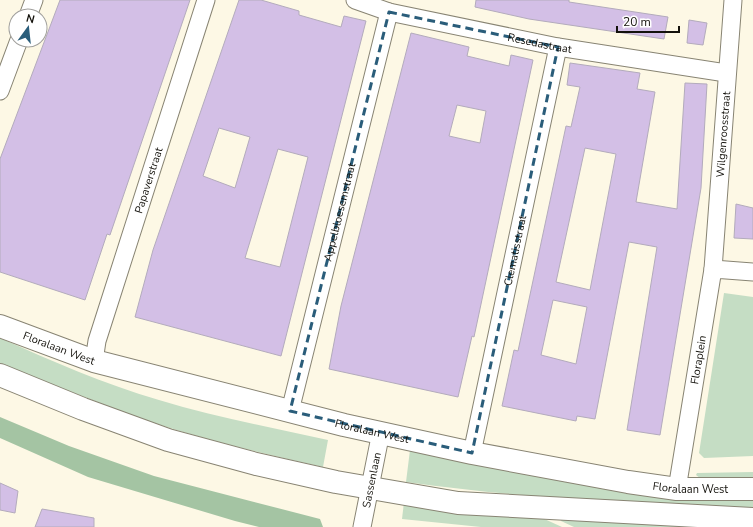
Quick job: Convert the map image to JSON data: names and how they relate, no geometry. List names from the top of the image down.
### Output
{
  "streets": {
    "main road": ["Floralaan West"],
    "street": [
      "Resedastraat",
      "Wilgenroosstraat",
      "Papaverstraat",
      "Appelbloesemstraat",
      "Clematisstraat",
      "Floraplein",
      "Sassenlaan"
    ]
  },
  "crossings": [
    ["Resedastraat", "Wilgenroosstraat"],
    ["Resedastraat", "Appelbloesemstraat"],
    ["Resedastraat", "Clematisstraat"],
    ["Wilgenroosstraat", "Floraplein"],
    ["Papaverstraat", "Floralaan West"],
    ["Appelbloesemstraat", "Floralaan West"],
    ["Clematisstraat", "Floralaan West"],
    ["Floralaan West", "Floraplein"],
    ["Floralaan West", "Sassenlaan"]
  ],
  "scale_bar": "20 m",
  "north": "top"
}
